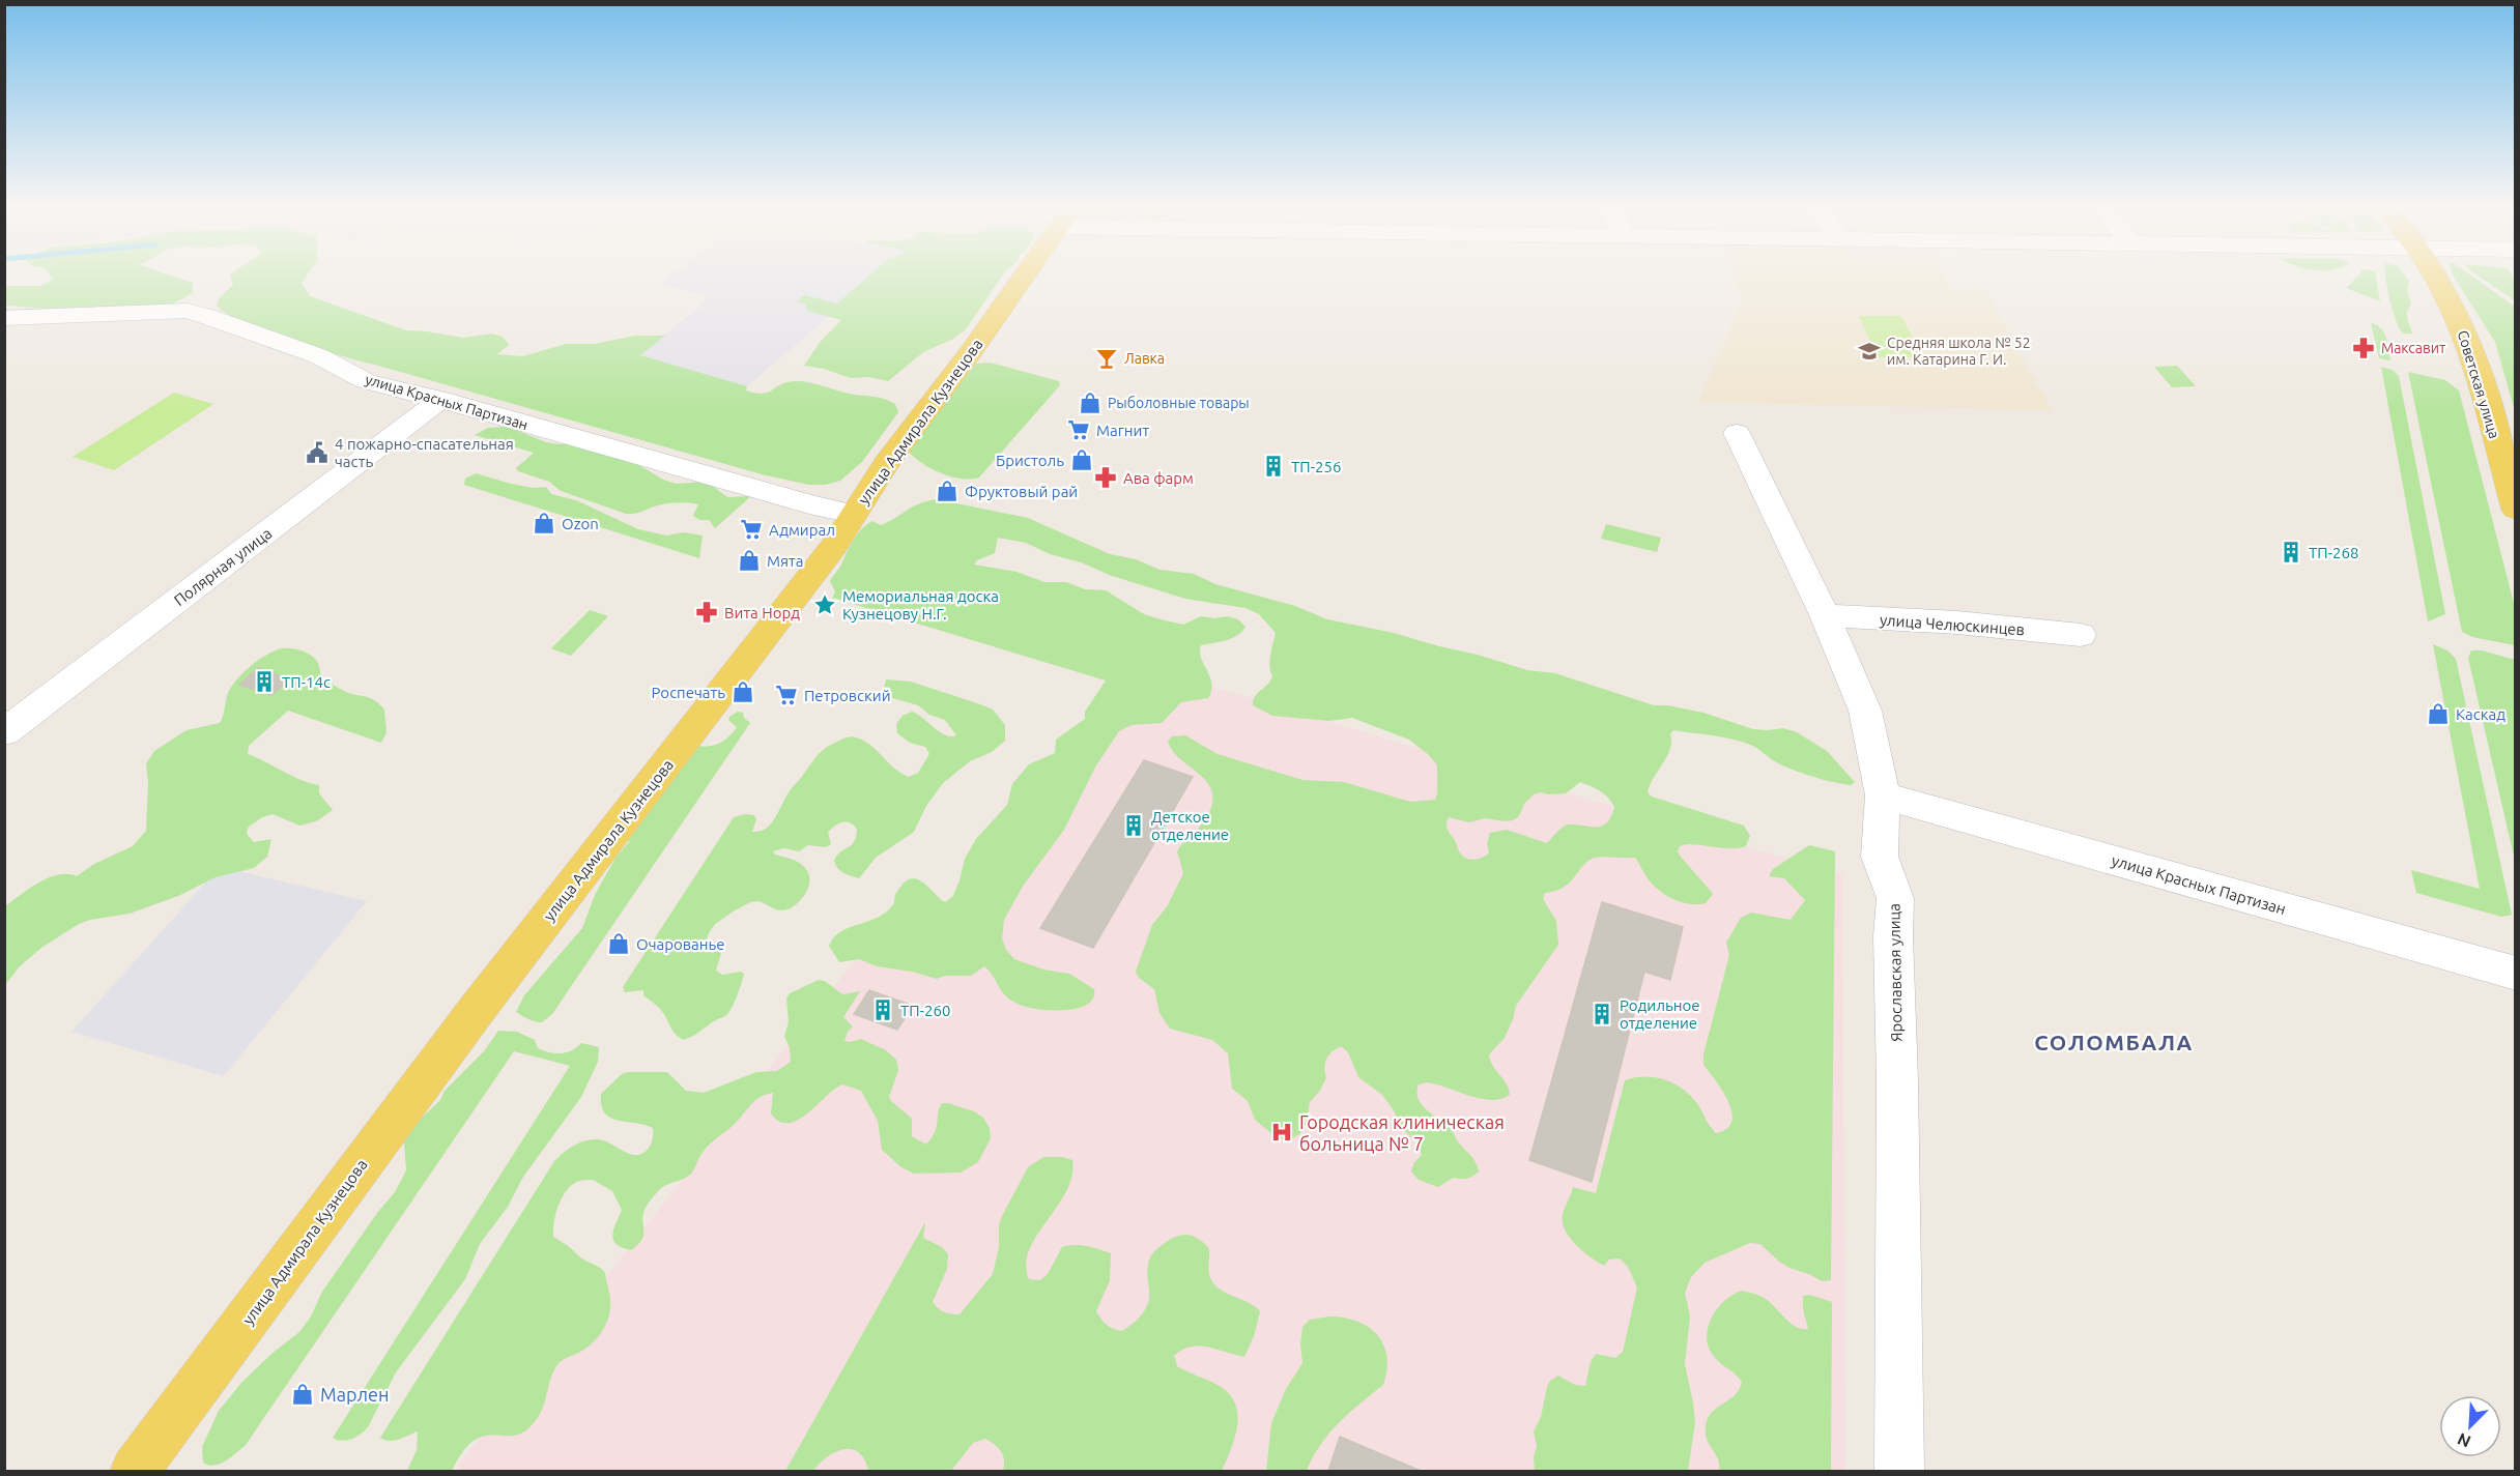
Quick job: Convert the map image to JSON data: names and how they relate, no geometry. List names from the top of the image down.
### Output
{
  "streets": {
    "main road": ["Советская улица", "улица Адмирала Кузнецова"],
    "street": [
      "улица Красных Партизан",
      "Полярная улица",
      "улица Челюскинцев",
      "Ярославская улица"
    ]
  },
  "crossings": [
    ["улица Красных Партизан", "улица Адмирала Кузнецова"],
    ["улица Красных Партизан", "Полярная улица"],
    ["улица Красных Партизан", "Ярославская улица"],
    ["улица Челюскинцев", "Ярославская улица"]
  ],
  "districts": ["СОЛОМБАЛА"],
  "places": {
    "pharmacy": ["Максавит", "Ава фарм", "Вита Норд"],
    "school or university": ["Средняя школа № 52 им. Катарина Г. И."],
    "bar": ["Лавка"],
    "shop": [
      "Рыболовные товары",
      "Бристоль",
      "Фруктовый рай",
      "Ozon",
      "Мята",
      "Роспечать",
      "Каскад",
      "Очарованье",
      "Марлен"
    ],
    "supermarket": ["Магнит", "Адмирал", "Петровский"],
    "public building": ["4 пожарно-спасательная часть"],
    "building": [
      "ТП-256",
      "ТП-268",
      "ТП-14с",
      "Детское отделение",
      "ТП-260",
      "Родильное отделение"
    ],
    "place": ["Мемориальная доска Кузнецову Н.Г."],
    "hospital": ["Городская клиническая больница № 7"]
  },
  "north": "bottom left"
}
